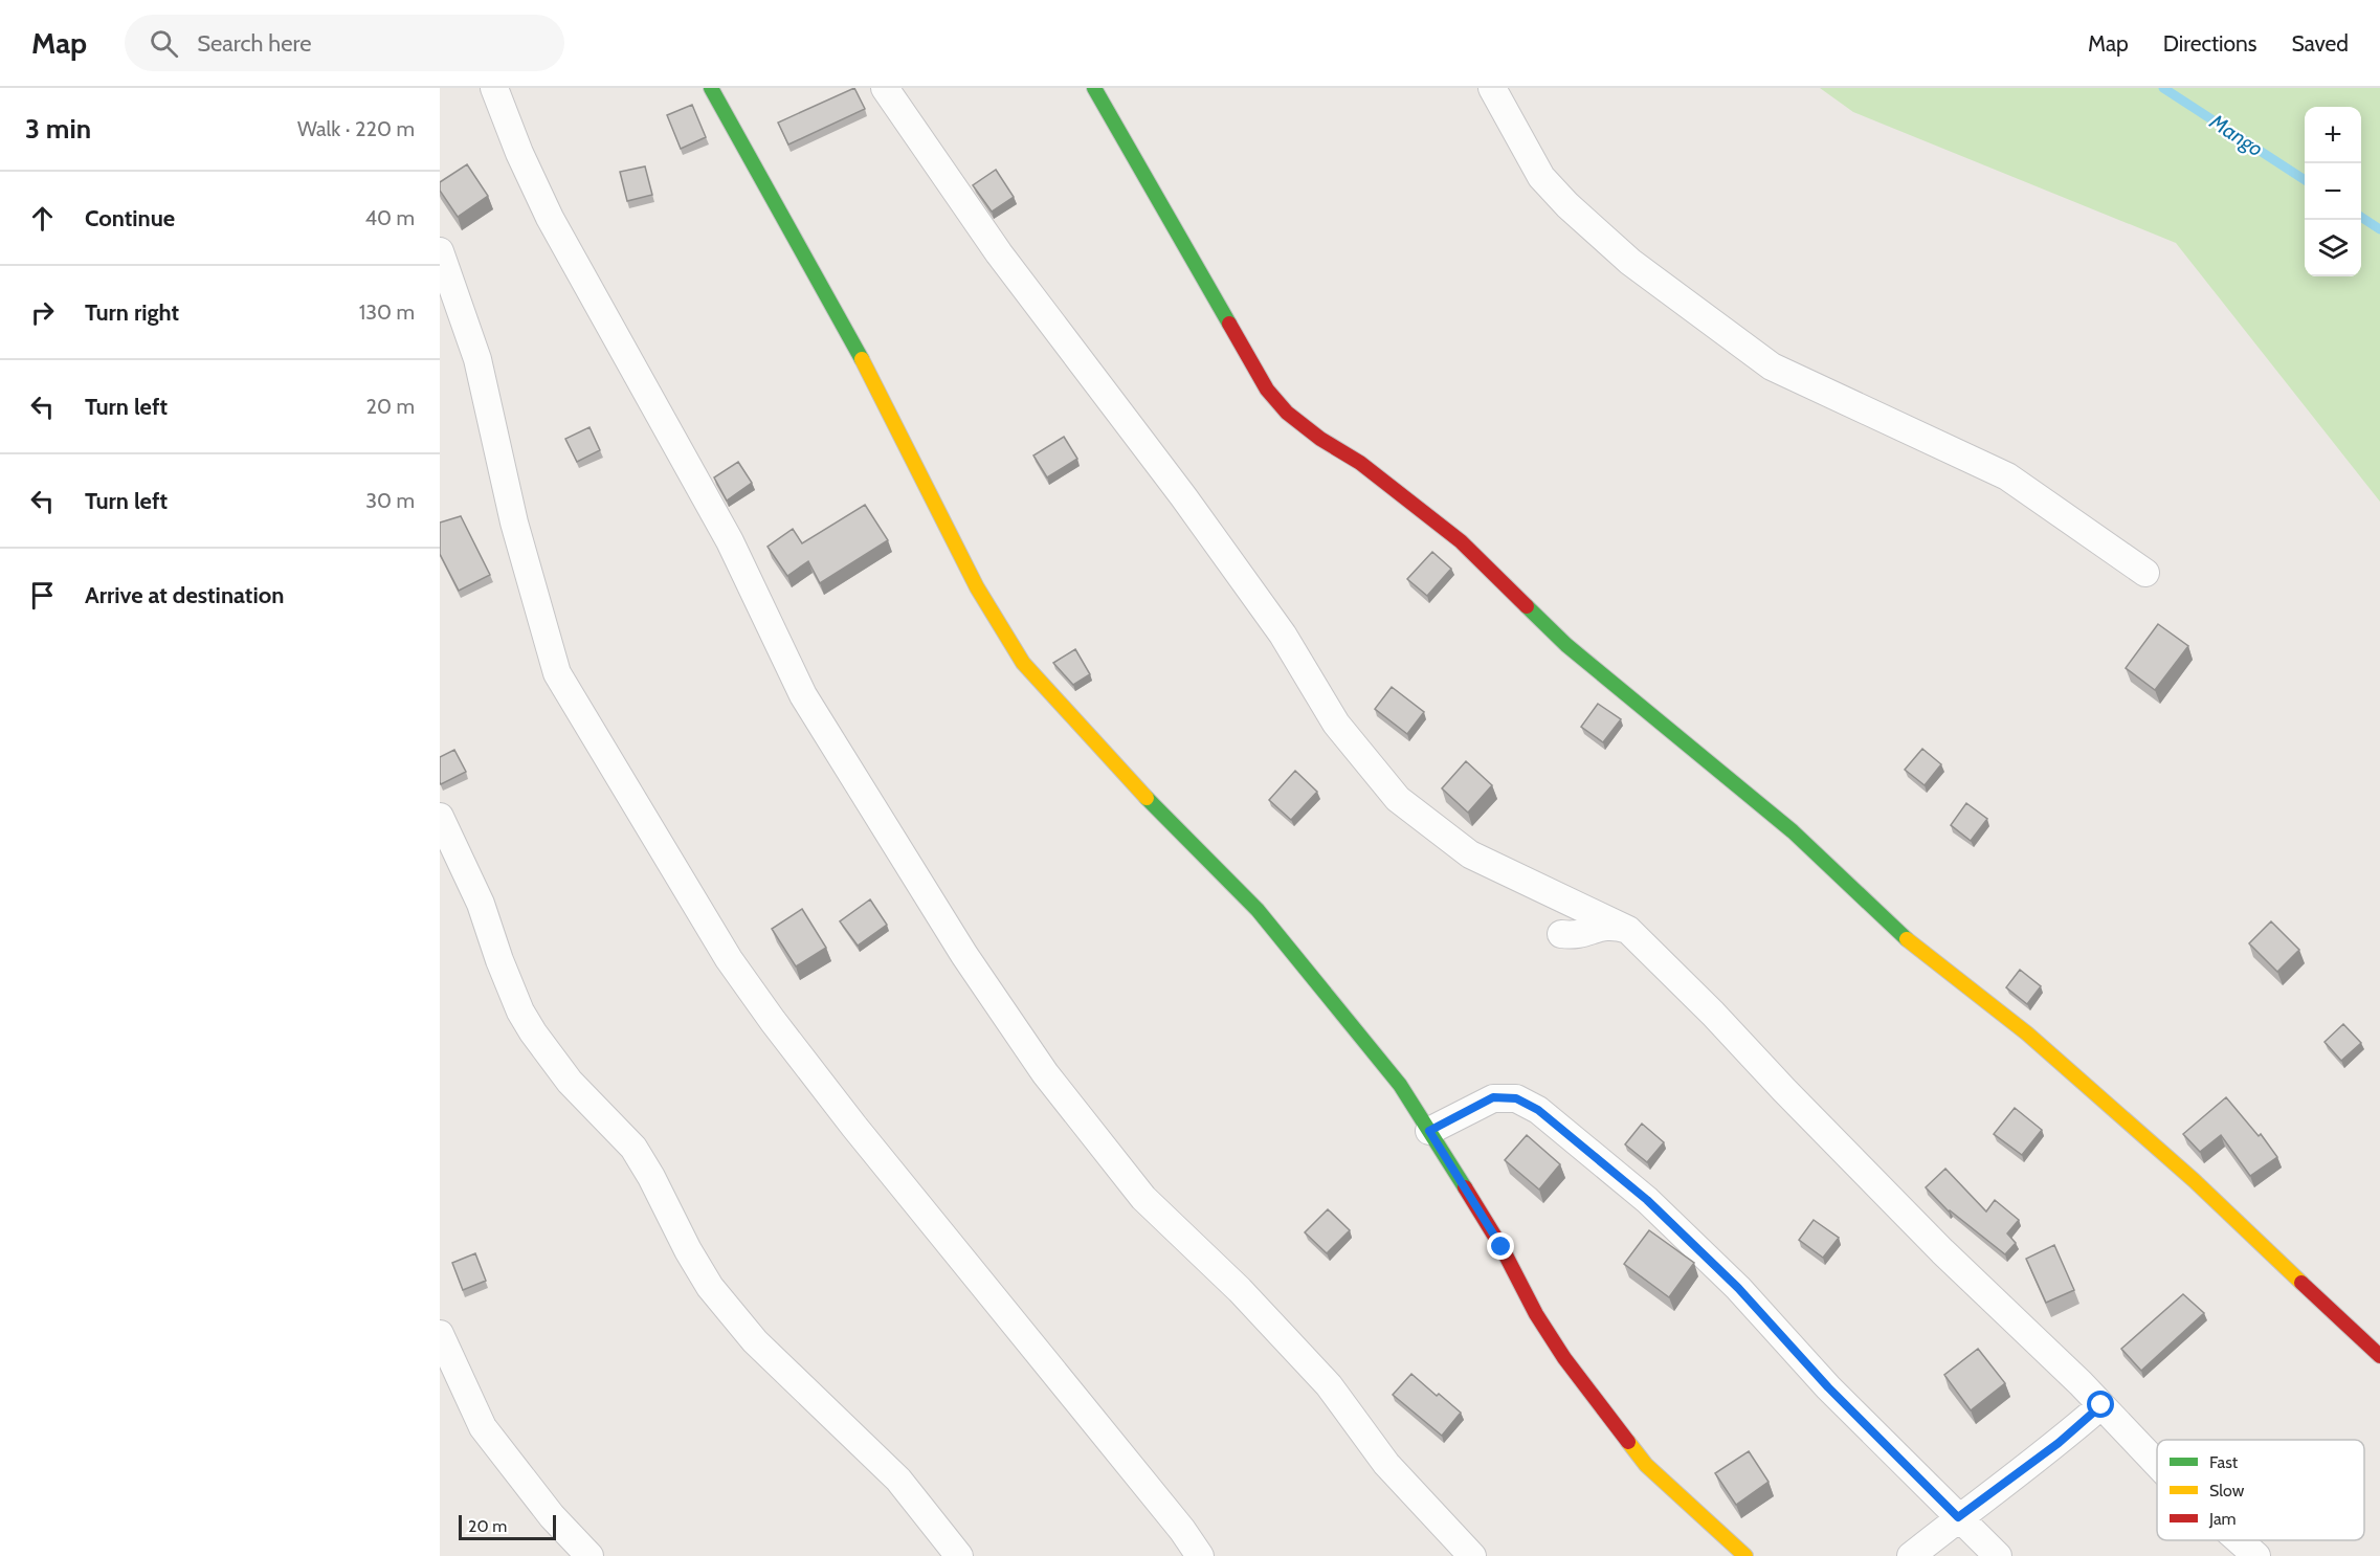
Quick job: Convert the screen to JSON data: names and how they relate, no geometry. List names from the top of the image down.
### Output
{
  "water": ["Mango"],
  "legend": ["Fast", "Slow", "Jam"],
  "scale_bar": "20 m",
  "page": {
    "header": "Map",
    "search": "Search here",
    "nav": ["Map", "Directions", "Saved"],
    "heading": ["3 min", "Walk · 220 m"],
    "map_buttons": ["+", "−"],
    "list": [
      ["Continue", "40 m"],
      ["Turn right", "130 m"],
      ["Turn left", "20 m"],
      ["Turn left", "30 m"],
      "Arrive at destination"
    ],
    "scale": "20 m"
  }
}
